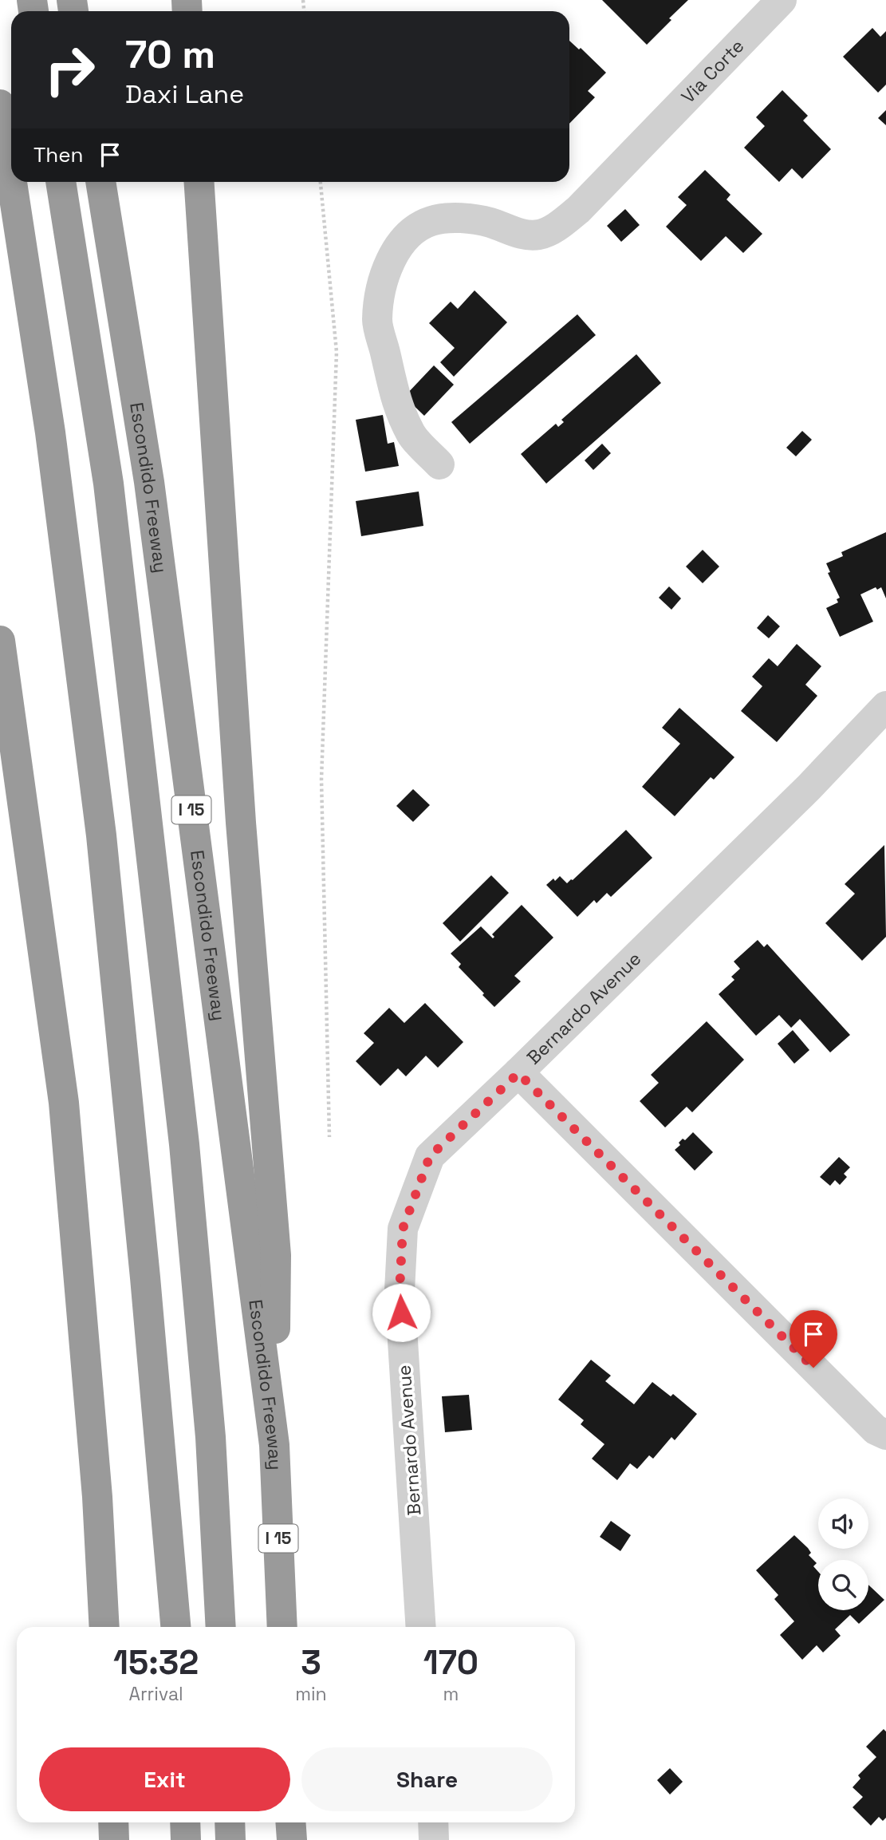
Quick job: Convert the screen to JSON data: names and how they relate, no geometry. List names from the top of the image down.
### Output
{
  "streets": {
    "highway": ["Escondido Freeway", "I 15"],
    "street": ["Via Corte", "Bernardo Avenue"]
  },
  "page": {
    "turn": ["70 m", "Daxi Lane"],
    "then": "Then",
    "eta": [
      "15:32",
      "Arrival",
      "3",
      "min",
      "170",
      "m"
    ],
    "buttons": ["Exit", "Share"]
  }
}
